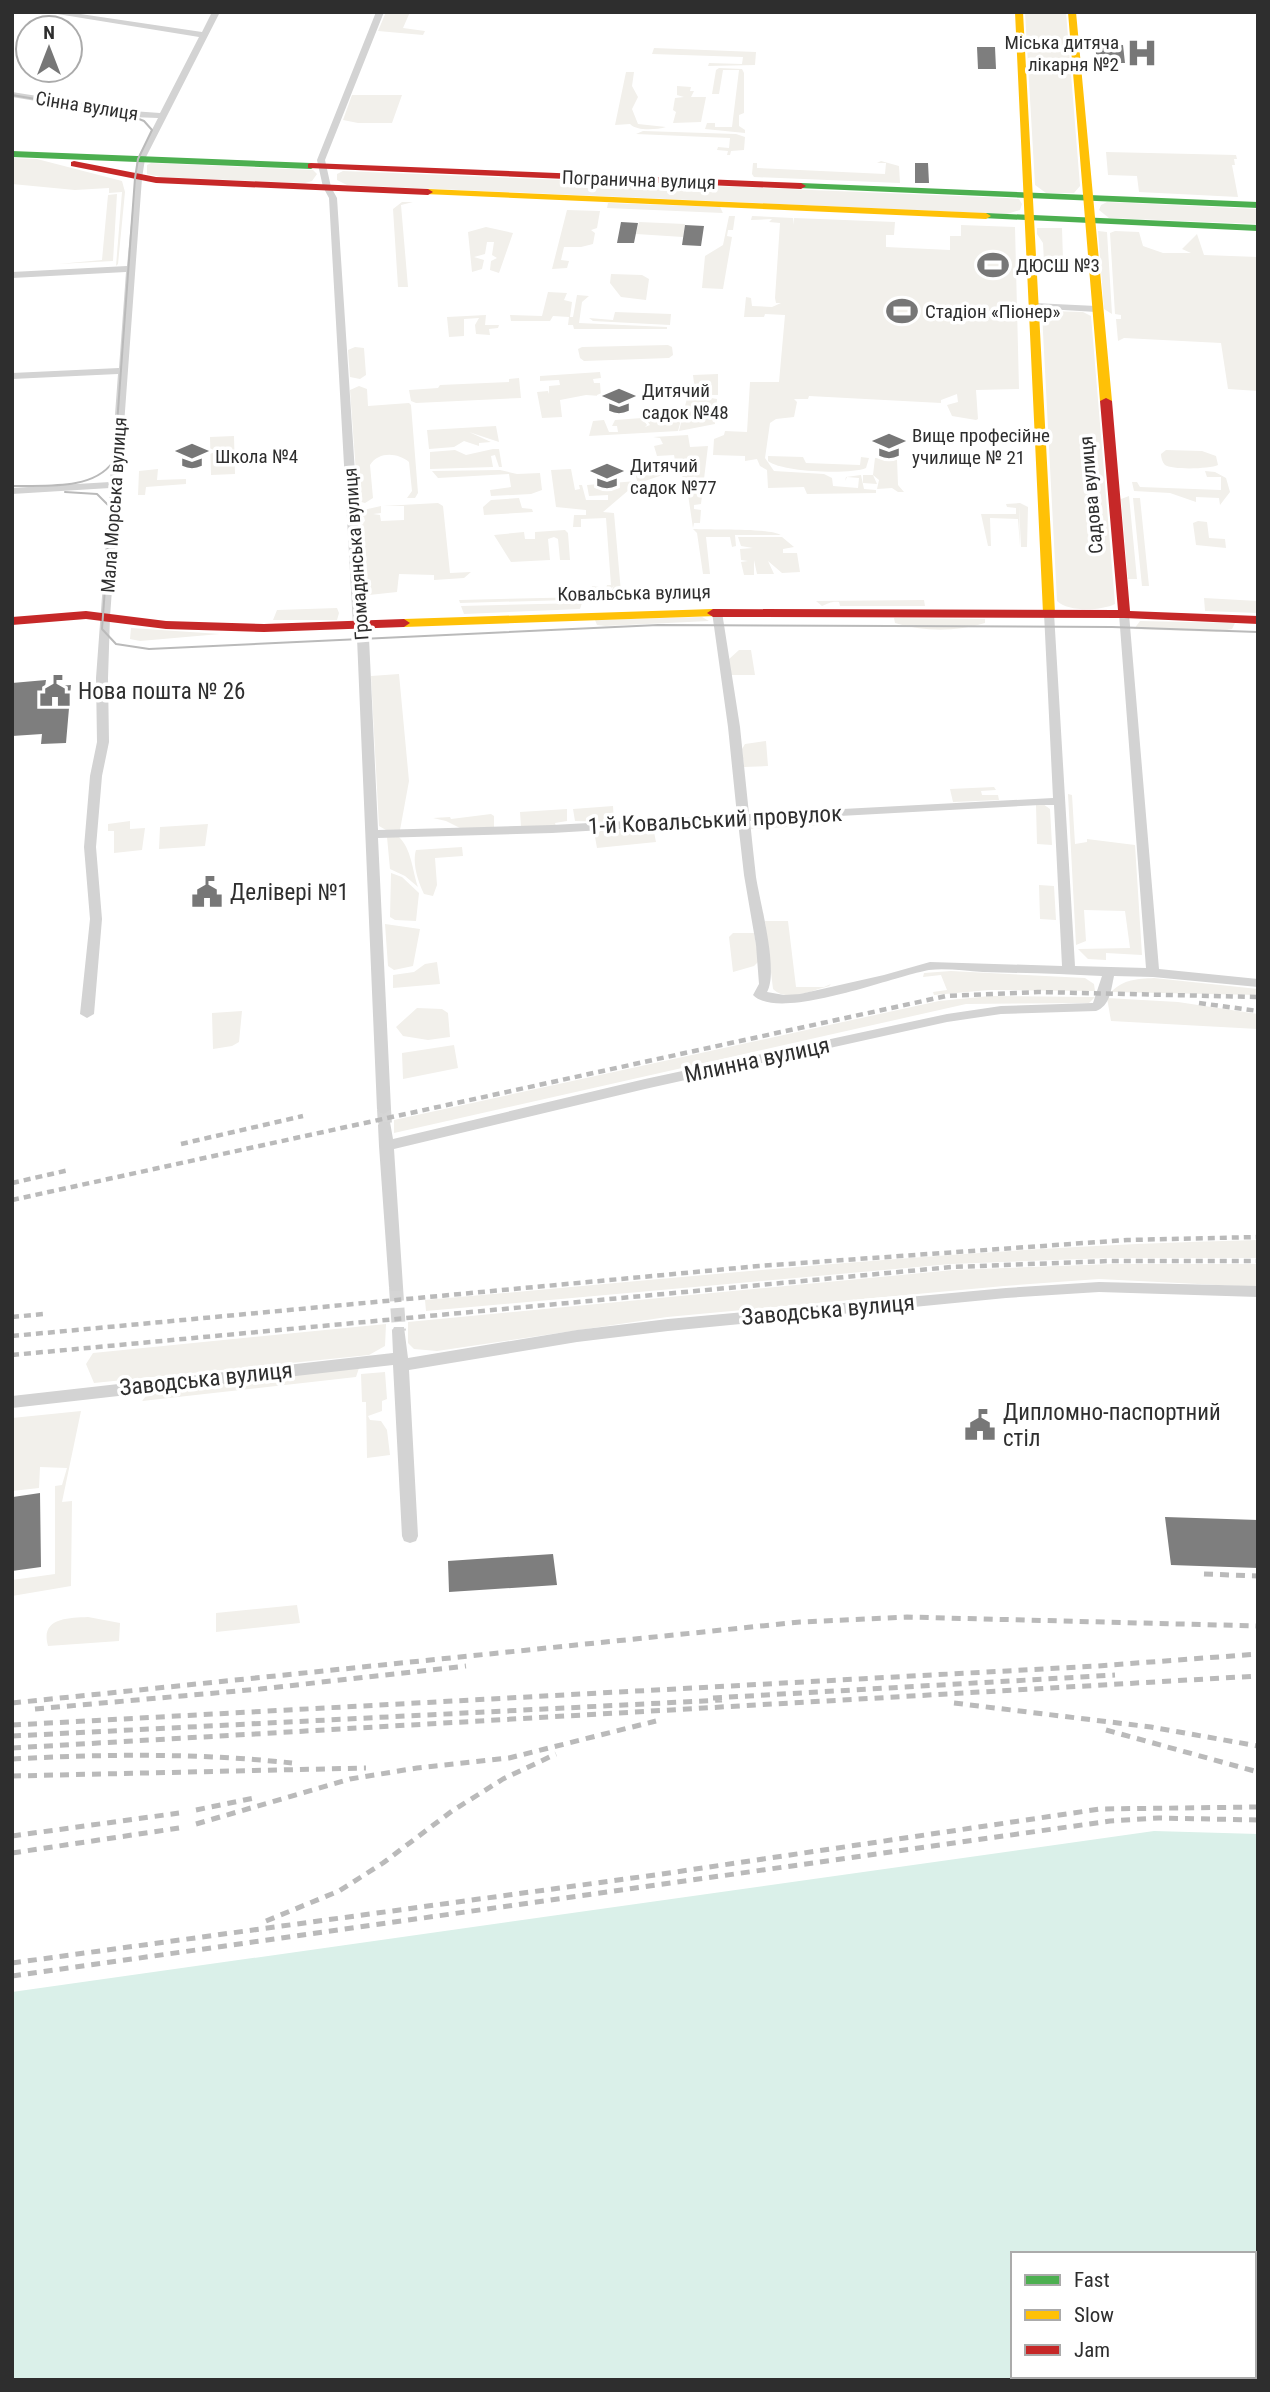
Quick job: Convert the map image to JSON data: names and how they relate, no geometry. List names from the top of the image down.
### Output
{
  "streets": {
    "main road": ["Погранична вулиця", "Садова вулиця", "Ковальська вулиця"],
    "street": [
      "Сінна вулиця",
      "Мала Морська вулиця",
      "Громадянська вулиця",
      "1-й Ковальський провулок",
      "Млинна вулиця",
      "Заводська вулиця"
    ]
  },
  "crossings": [
    ["Сінна вулиця", "Мала Морська вулиця"],
    ["Погранична вулиця", "Садова вулиця"],
    ["Погранична вулиця", "Мала Морська вулиця"],
    ["Погранична вулиця", "Громадянська вулиця"],
    ["Садова вулиця", "Ковальська вулиця"],
    ["Садова вулиця", "1-й Ковальський провулок"],
    ["Мала Морська вулиця", "Ковальська вулиця"],
    ["Громадянська вулиця", "Ковальська вулиця"],
    ["Громадянська вулиця", "1-й Ковальський провулок"]
  ],
  "places": {
    "hospital": ["Міська дитяча лікарня №2"],
    "sports": ["ДЮСШ №3", "Стадіон «Піонер»"],
    "school or university": [
      "Дитячий садок №48",
      "Вище професійне училище № 21",
      "Школа №4",
      "Дитячий садок №77"
    ],
    "public building": ["Нова пошта № 26", "Делівері №1", "Дипломно-паспортний стіл"]
  },
  "legend": ["Fast", "Slow", "Jam"],
  "north": "top"
}
